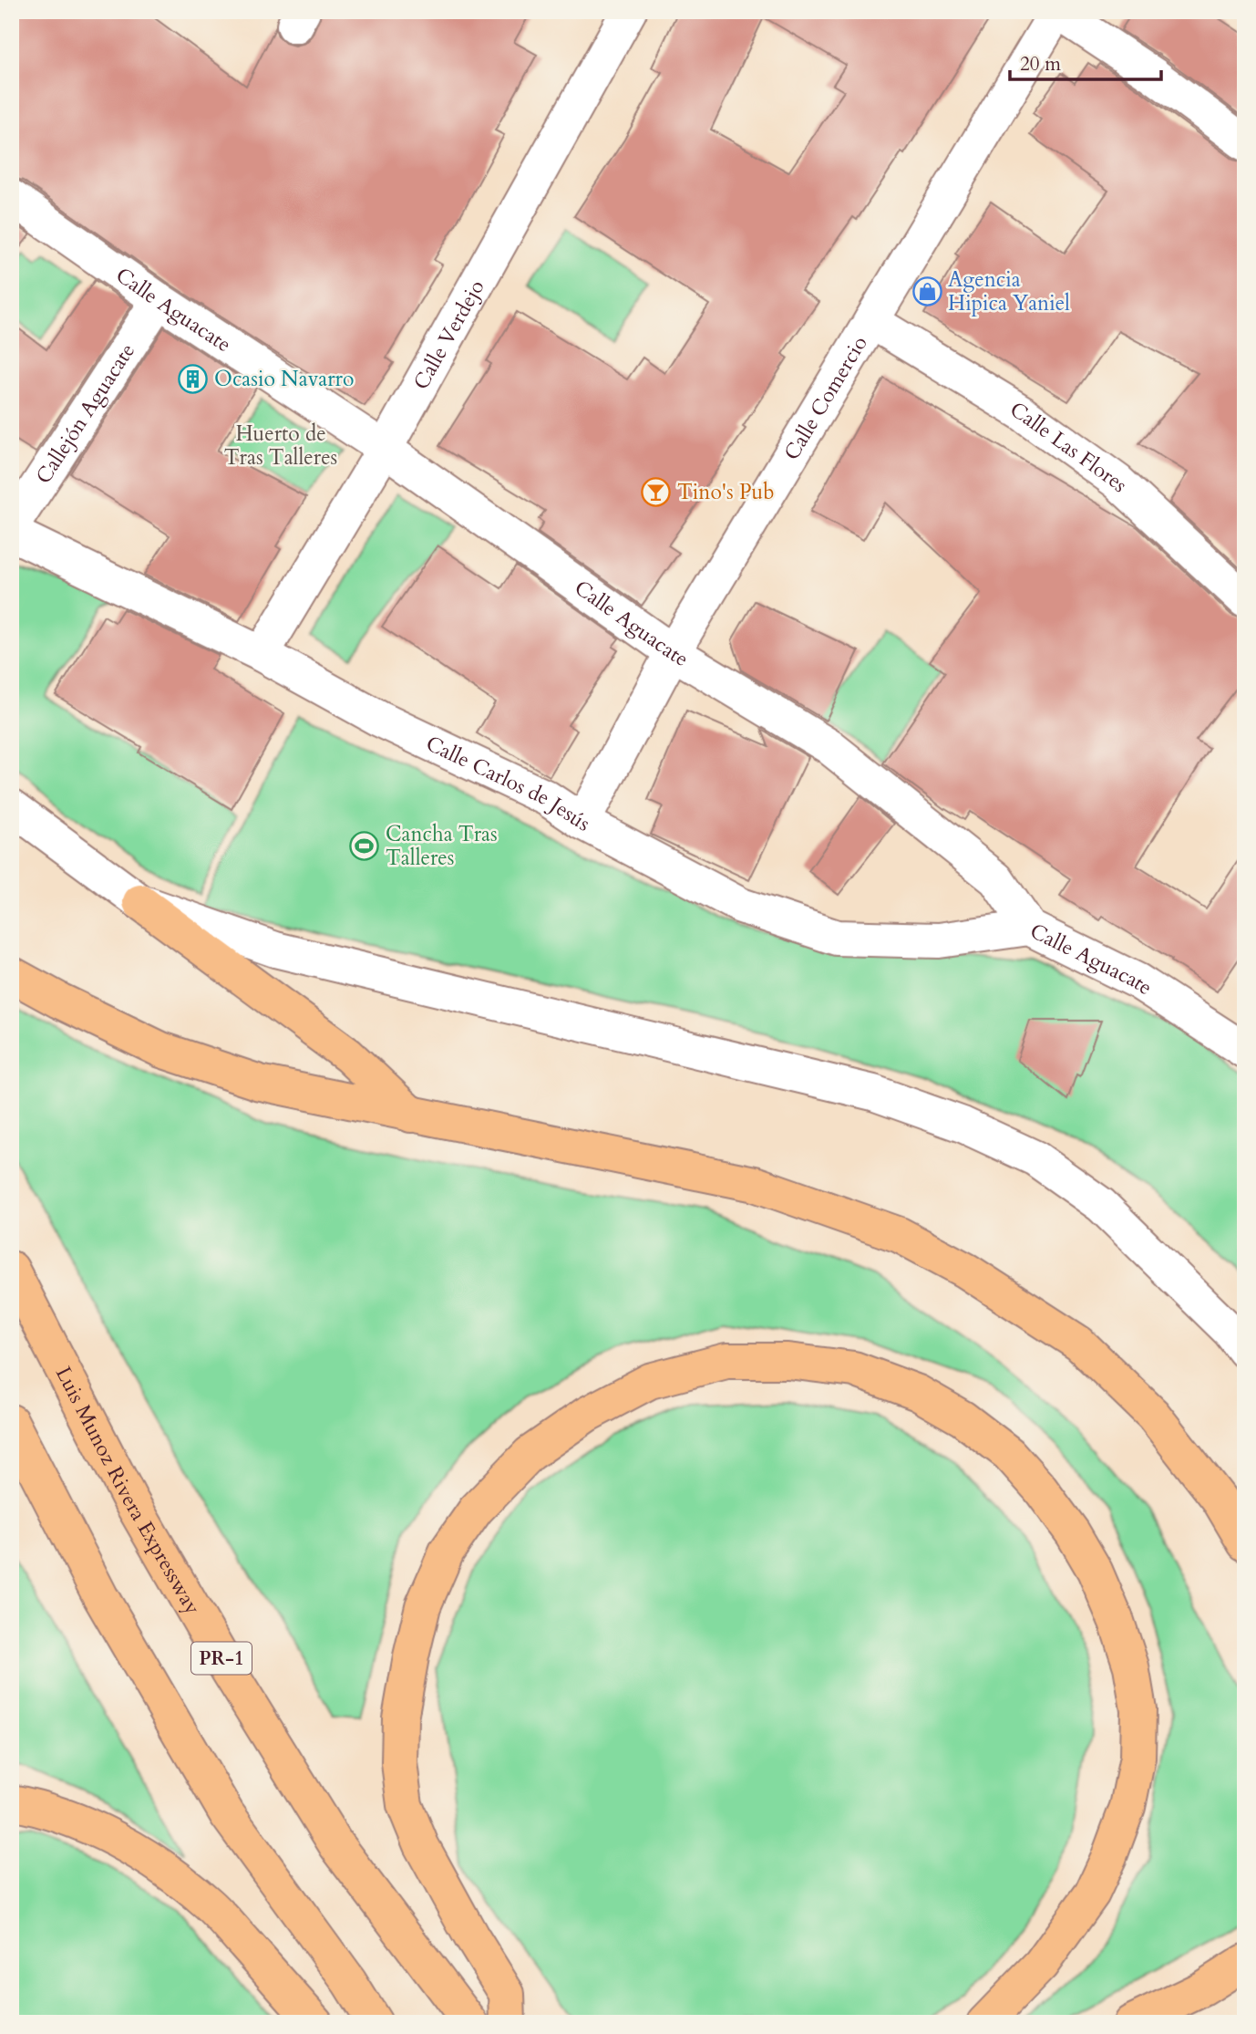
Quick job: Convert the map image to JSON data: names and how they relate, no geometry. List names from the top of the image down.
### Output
{
  "streets": {
    "highway": ["Luis Munoz Rivera Expressway", "PR-1"],
    "street": [
      "Calle Aguacate",
      "Calle Verdejo",
      "Calle Comercio",
      "Callejón Aguacate",
      "Calle Las Flores",
      "Calle Carlos de Jesús"
    ]
  },
  "crossings": [
    ["Calle Aguacate", "Calle Verdejo"],
    ["Calle Aguacate", "Calle Comercio"],
    ["Calle Aguacate", "Callejón Aguacate"],
    ["Calle Aguacate", "Calle Carlos de Jesús"],
    ["Calle Verdejo", "Calle Carlos de Jesús"],
    ["Calle Comercio", "Calle Las Flores"],
    ["Calle Comercio", "Calle Carlos de Jesús"]
  ],
  "parks": ["Huerto de Tras Talleres"],
  "places": {
    "shop": ["Agencia Hipica Yaniel"],
    "building": ["Ocasio Navarro"],
    "bar": ["Tino's Pub"],
    "sports": ["Cancha Tras Talleres"]
  },
  "scale_bar": "20 m"
}
